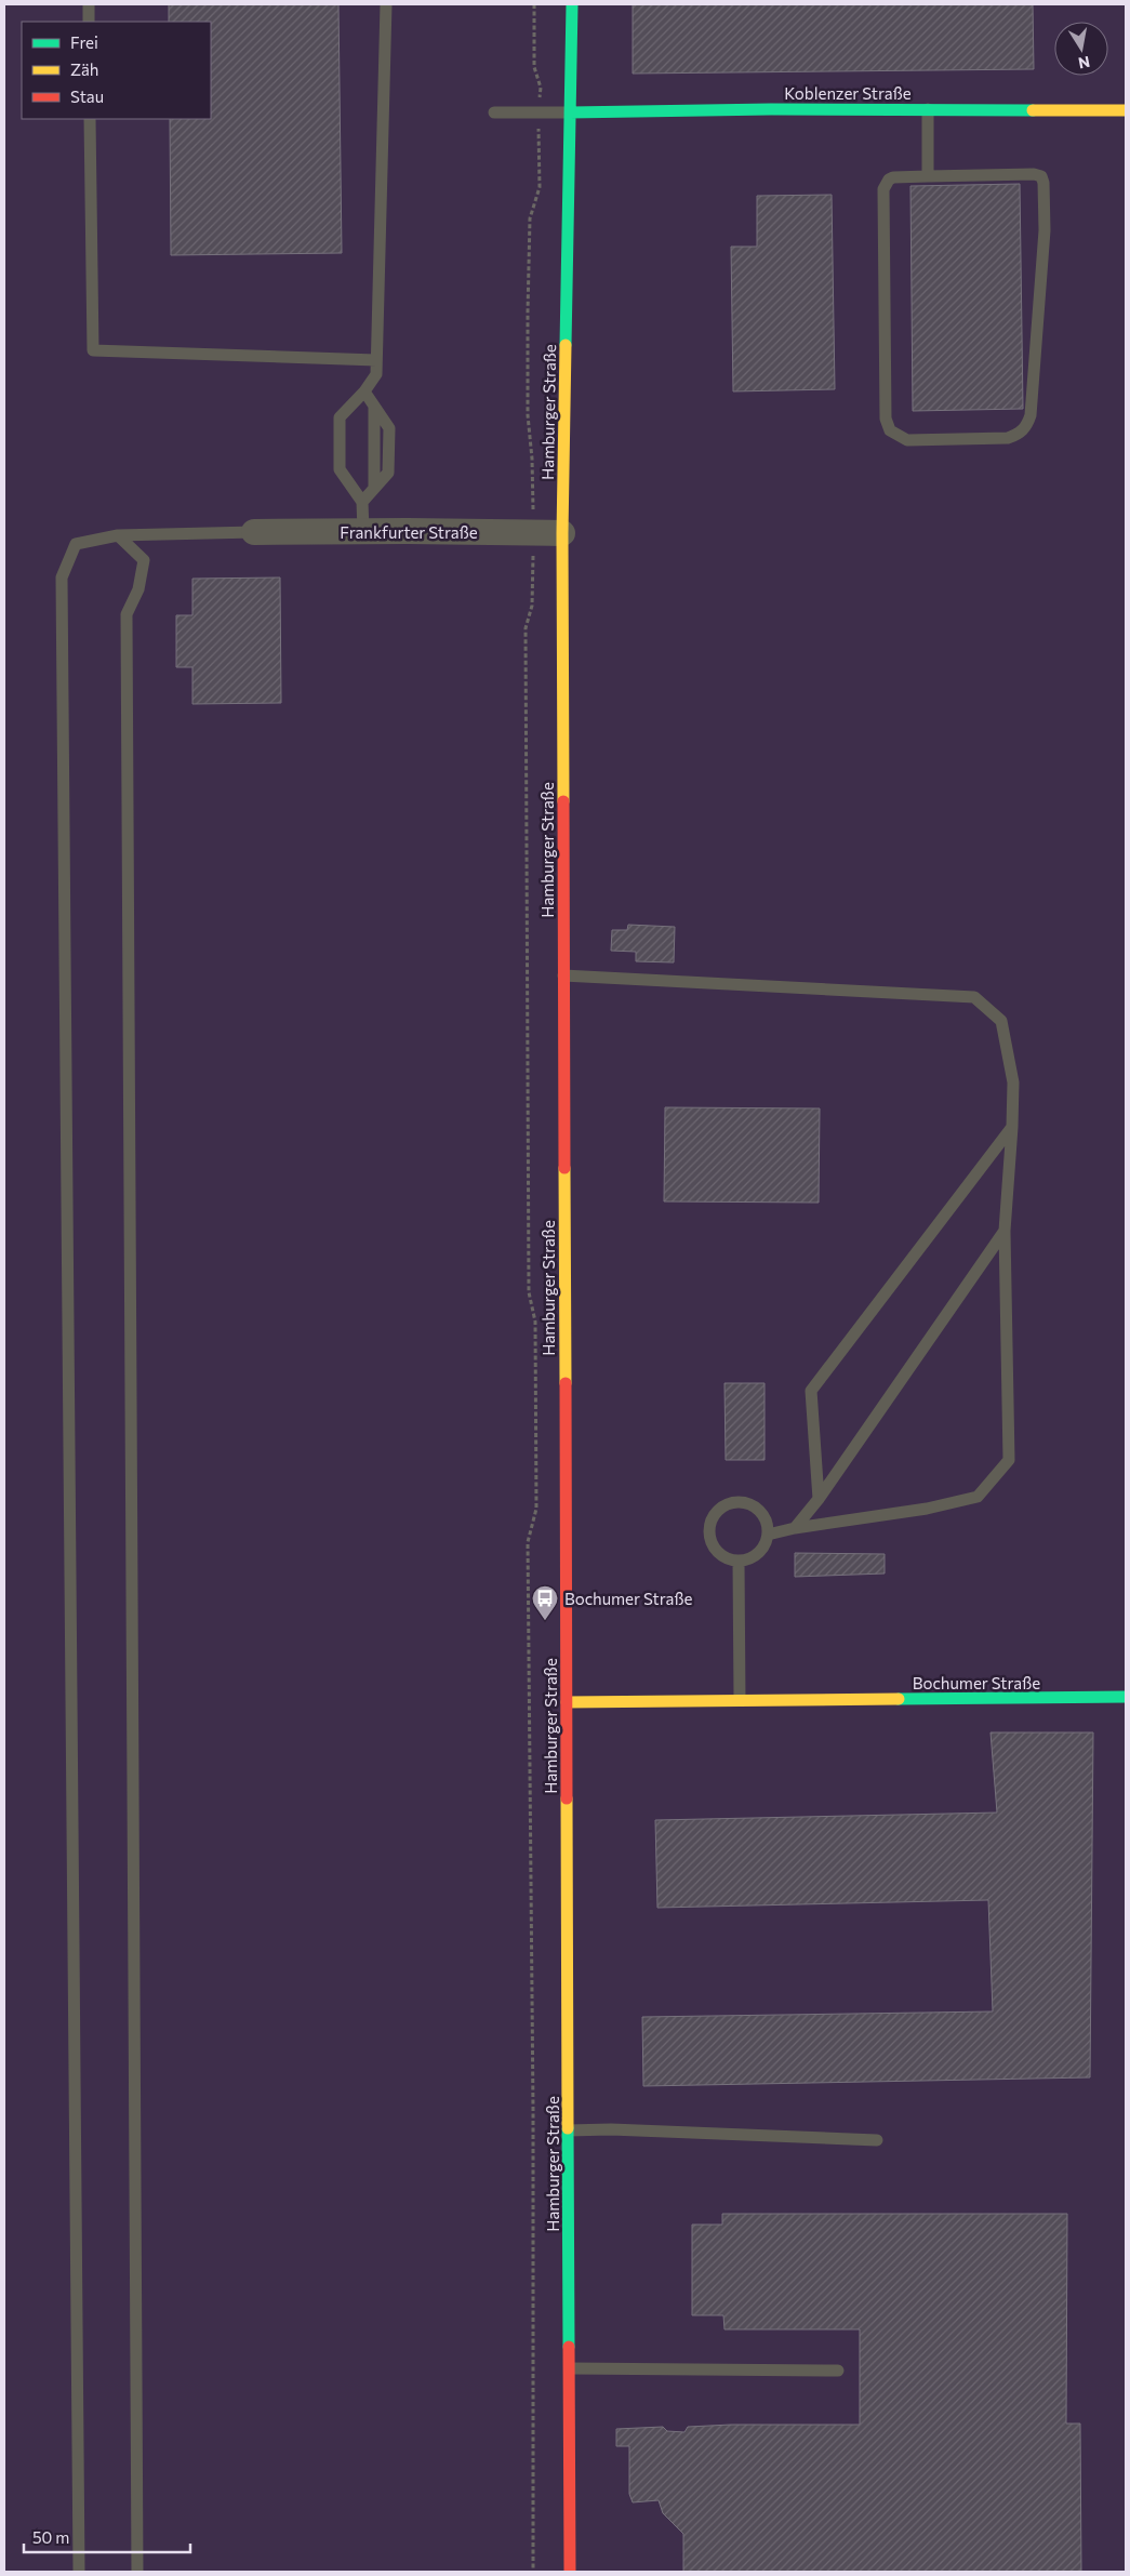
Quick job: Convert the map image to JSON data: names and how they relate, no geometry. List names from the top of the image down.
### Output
{
  "streets": {
    "street": [
      "Koblenzer Straße",
      "Hamburger Straße",
      "Frankfurter Straße",
      "Bochumer Straße"
    ]
  },
  "crossings": [
    ["Koblenzer Straße", "Hamburger Straße"],
    ["Hamburger Straße", "Frankfurter Straße"],
    ["Hamburger Straße", "Bochumer Straße"]
  ],
  "places": {
    "bus stop": ["Bochumer Straße"]
  },
  "legend": ["Frei", "Zäh", "Stau"],
  "scale_bar": "50 m",
  "north": "bottom"
}
